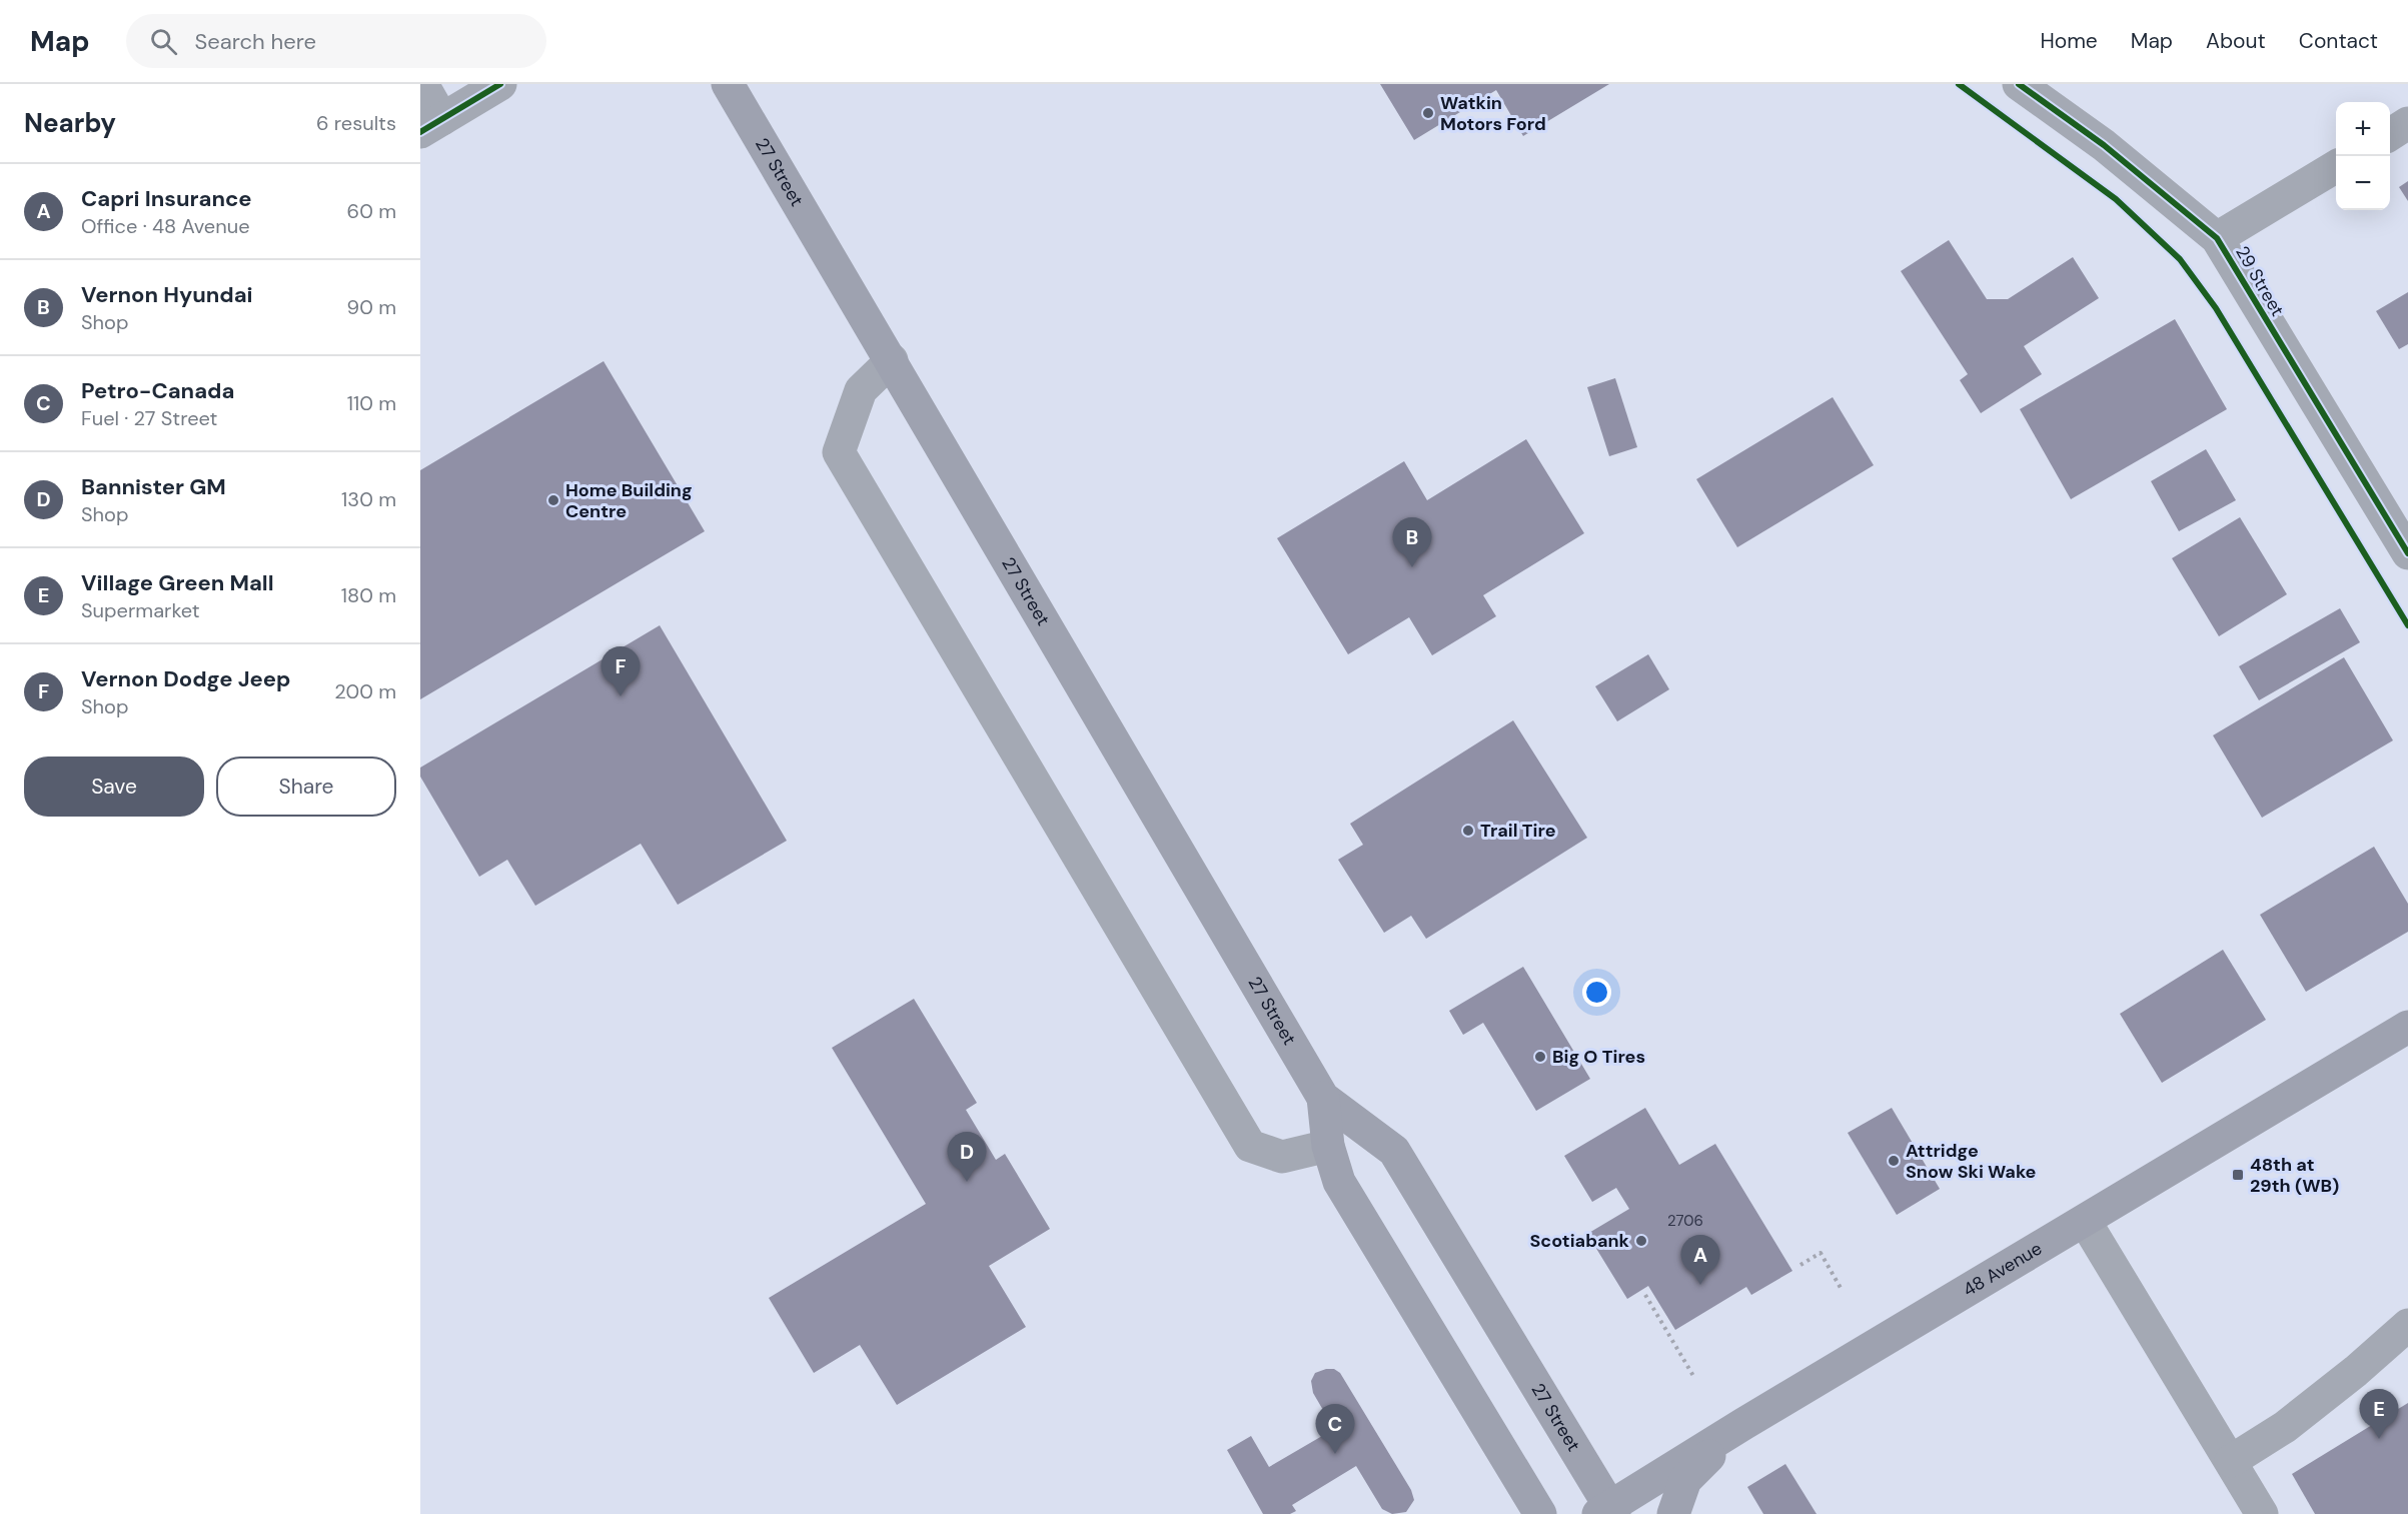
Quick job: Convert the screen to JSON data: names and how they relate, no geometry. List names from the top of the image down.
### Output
{
  "streets": {
    "main road": ["27 Street", "48 Avenue"],
    "street": ["29 Street"]
  },
  "crossings": [
    ["27 Street", "48 Avenue"]
  ],
  "places": {
    "other": [
      "Watkin Motors Ford",
      "Home Building Centre",
      "Trail Tire",
      "Big O Tires",
      "Attridge Snow Ski Wake",
      "Scotiabank"
    ],
    "transit": ["48th at 29th (WB)"]
  },
  "house_numbers": ["2706"],
  "page": {
    "header": "Map",
    "search": "Search here",
    "nav": [
      "Home",
      "Map",
      "About",
      "Contact"
    ],
    "heading": ["Nearby", "6 results"],
    "map_buttons": ["+", "−"],
    "list": [
      {
        "mark": "A",
        "name": "Capri Insurance",
        "note": "Office · 48 Avenue",
        "value": "60 m"
      },
      {
        "mark": "B",
        "name": "Vernon Hyundai",
        "note": "Shop",
        "value": "90 m"
      },
      {
        "mark": "C",
        "name": "Petro-Canada",
        "note": "Fuel · 27 Street",
        "value": "110 m"
      },
      {
        "mark": "D",
        "name": "Bannister GM",
        "note": "Shop",
        "value": "130 m"
      },
      {
        "mark": "E",
        "name": "Village Green Mall",
        "note": "Supermarket",
        "value": "180 m"
      },
      {
        "mark": "F",
        "name": "Vernon Dodge Jeep",
        "note": "Shop",
        "value": "200 m"
      }
    ],
    "pins": [
      "B",
      "F",
      "D",
      "A",
      "E",
      "C"
    ],
    "buttons": ["Save", "Share"]
  }
}
